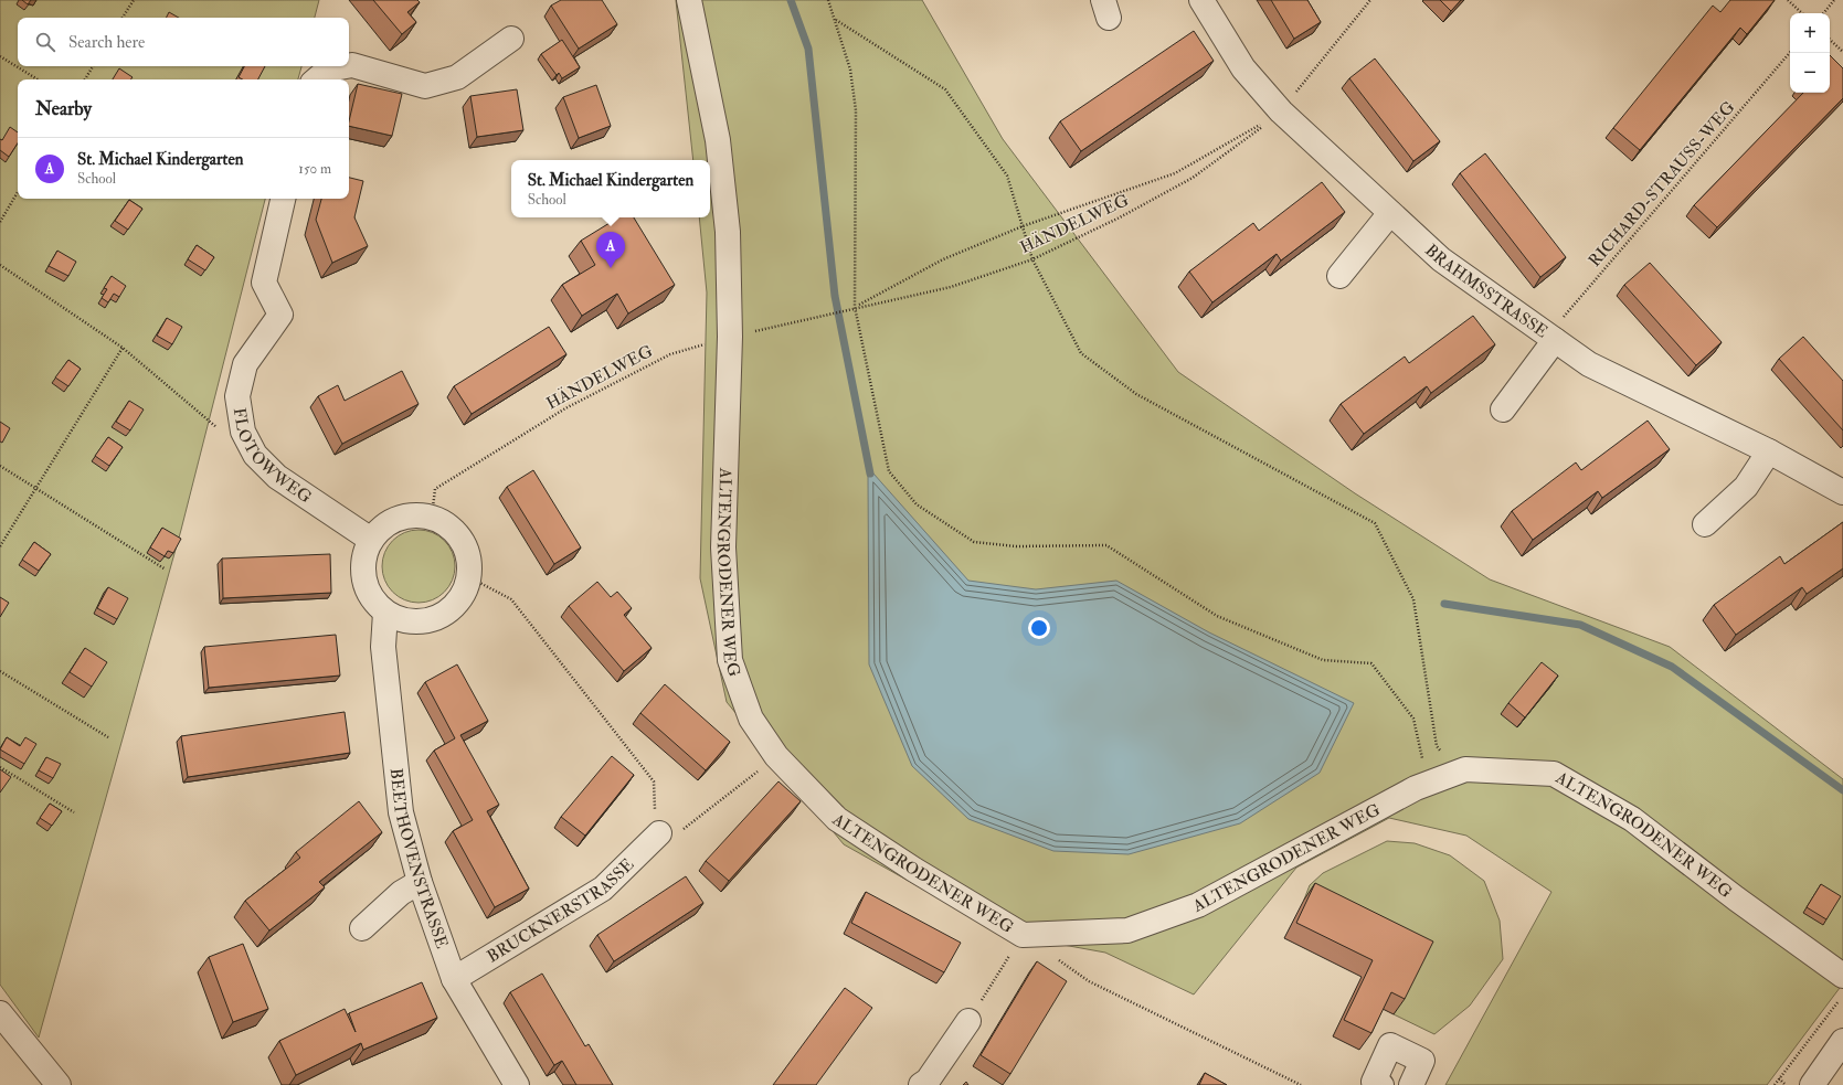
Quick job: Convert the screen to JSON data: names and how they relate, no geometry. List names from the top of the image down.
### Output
{
  "streets": {
    "street": [
      "BRAHMSSTRASSE",
      "FLOTOWWEG",
      "ALTENGRODENER WEG",
      "BEETHOVENSTRASSE",
      "BRUCKNERSTRASSE"
    ],
    "path": ["RICHARD-STRAUSS-WEG", "HÄNDELWEG"]
  },
  "crossings": [
    ["RICHARD-STRAUSS-WEG", "BRAHMSSTRASSE"],
    ["HÄNDELWEG", "BRAHMSSTRASSE"],
    ["HÄNDELWEG", "FLOTOWWEG"],
    ["HÄNDELWEG", "ALTENGRODENER WEG"],
    ["HÄNDELWEG", "BEETHOVENSTRASSE"],
    ["FLOTOWWEG", "BEETHOVENSTRASSE"],
    ["BEETHOVENSTRASSE", "BRUCKNERSTRASSE"]
  ],
  "page": {
    "map_buttons": ["+", "−"],
    "search": "Search here",
    "heading": "Nearby",
    "list": [
      {
        "mark": "A",
        "name": "St. Michael Kindergarten",
        "note": "School",
        "value": "150 m"
      }
    ],
    "popup": ["St. Michael Kindergarten", "School"],
    "pins": "A"
  }
}
